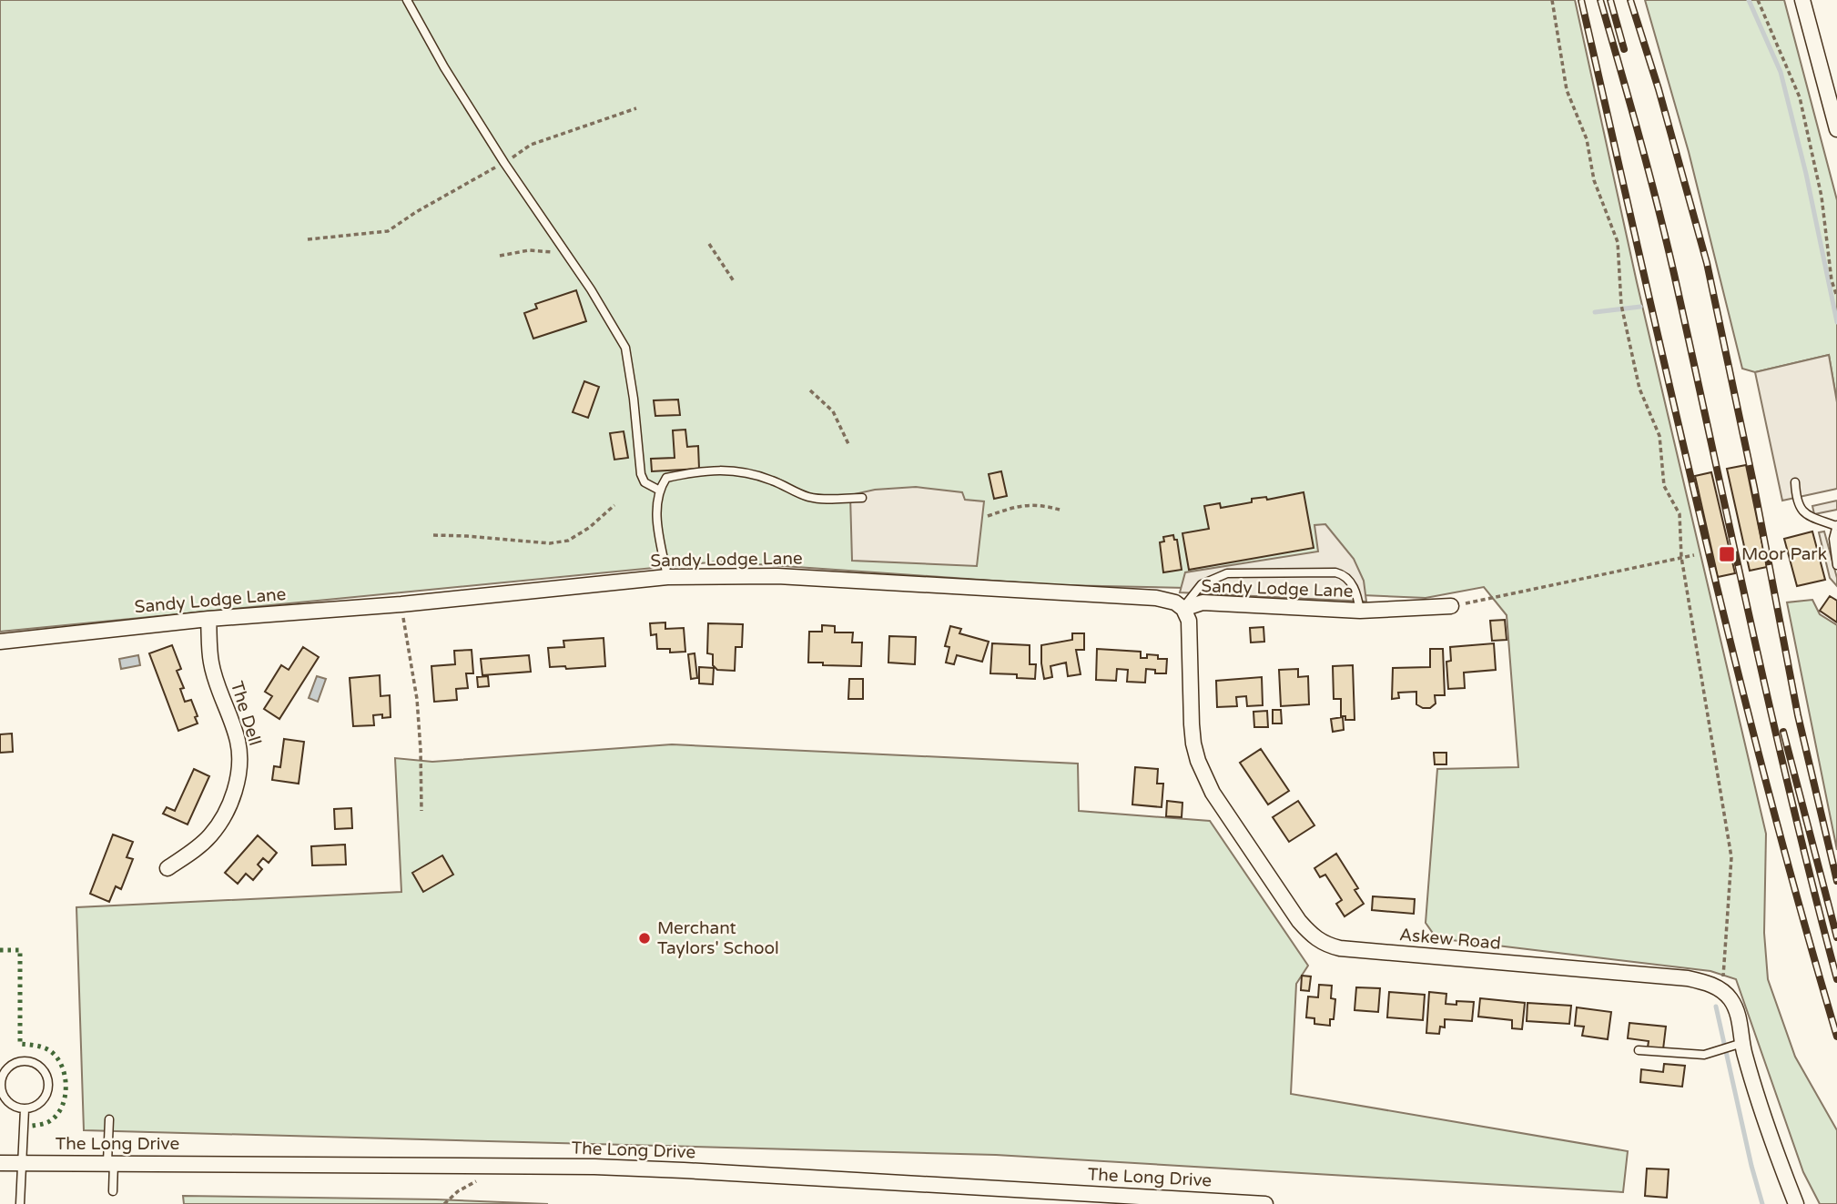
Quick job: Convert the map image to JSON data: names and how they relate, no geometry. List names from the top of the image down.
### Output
{
  "streets": {
    "street": [
      "Sandy Lodge Lane",
      "The Dell",
      "Askew Road",
      "The Long Drive"
    ]
  },
  "crossings": [
    ["Sandy Lodge Lane", "The Dell"],
    ["Sandy Lodge Lane", "Askew Road"]
  ],
  "places": {
    "transit": ["Moor Park"],
    "other": ["Merchant Taylors' School"]
  }
}
